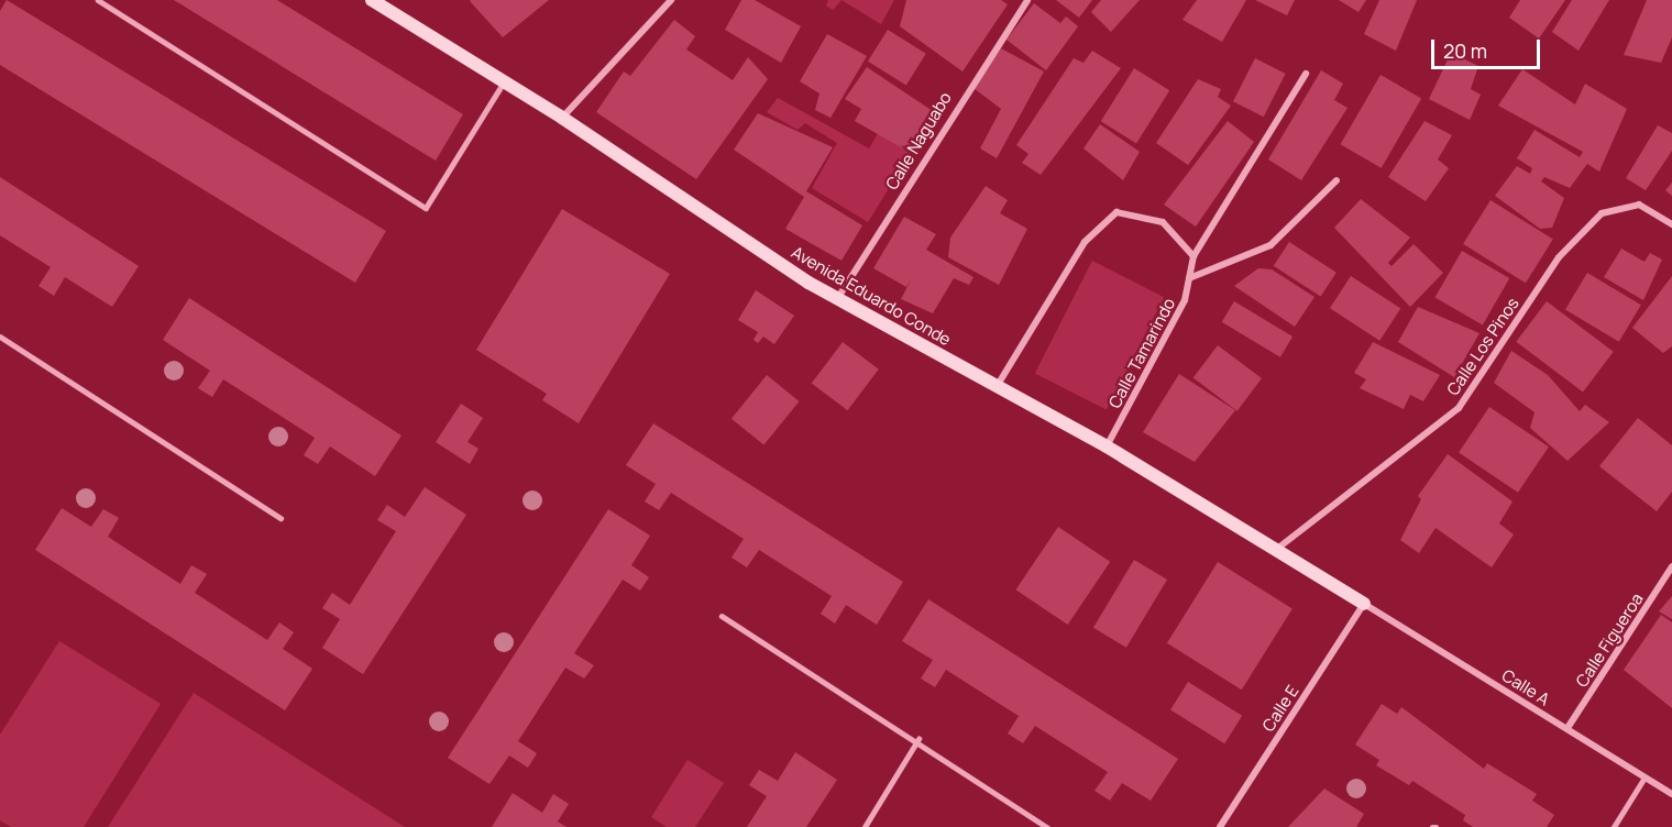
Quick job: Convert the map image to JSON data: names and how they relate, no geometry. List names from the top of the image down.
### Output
{
  "streets": {
    "street": [
      "Calle Naguabo",
      "Avenida Eduardo Conde",
      "Calle Los Pinos",
      "Calle Tamarindo",
      "Calle Figueroa",
      "Calle A",
      "Calle E"
    ]
  },
  "crossings": [
    ["Calle Naguabo", "Avenida Eduardo Conde"],
    ["Avenida Eduardo Conde", "Calle Los Pinos"],
    ["Avenida Eduardo Conde", "Calle Tamarindo"],
    ["Avenida Eduardo Conde", "Calle A"],
    ["Avenida Eduardo Conde", "Calle E"],
    ["Calle Figueroa", "Calle A"],
    ["Calle A", "Calle E"]
  ],
  "scale_bar": "20 m"
}
